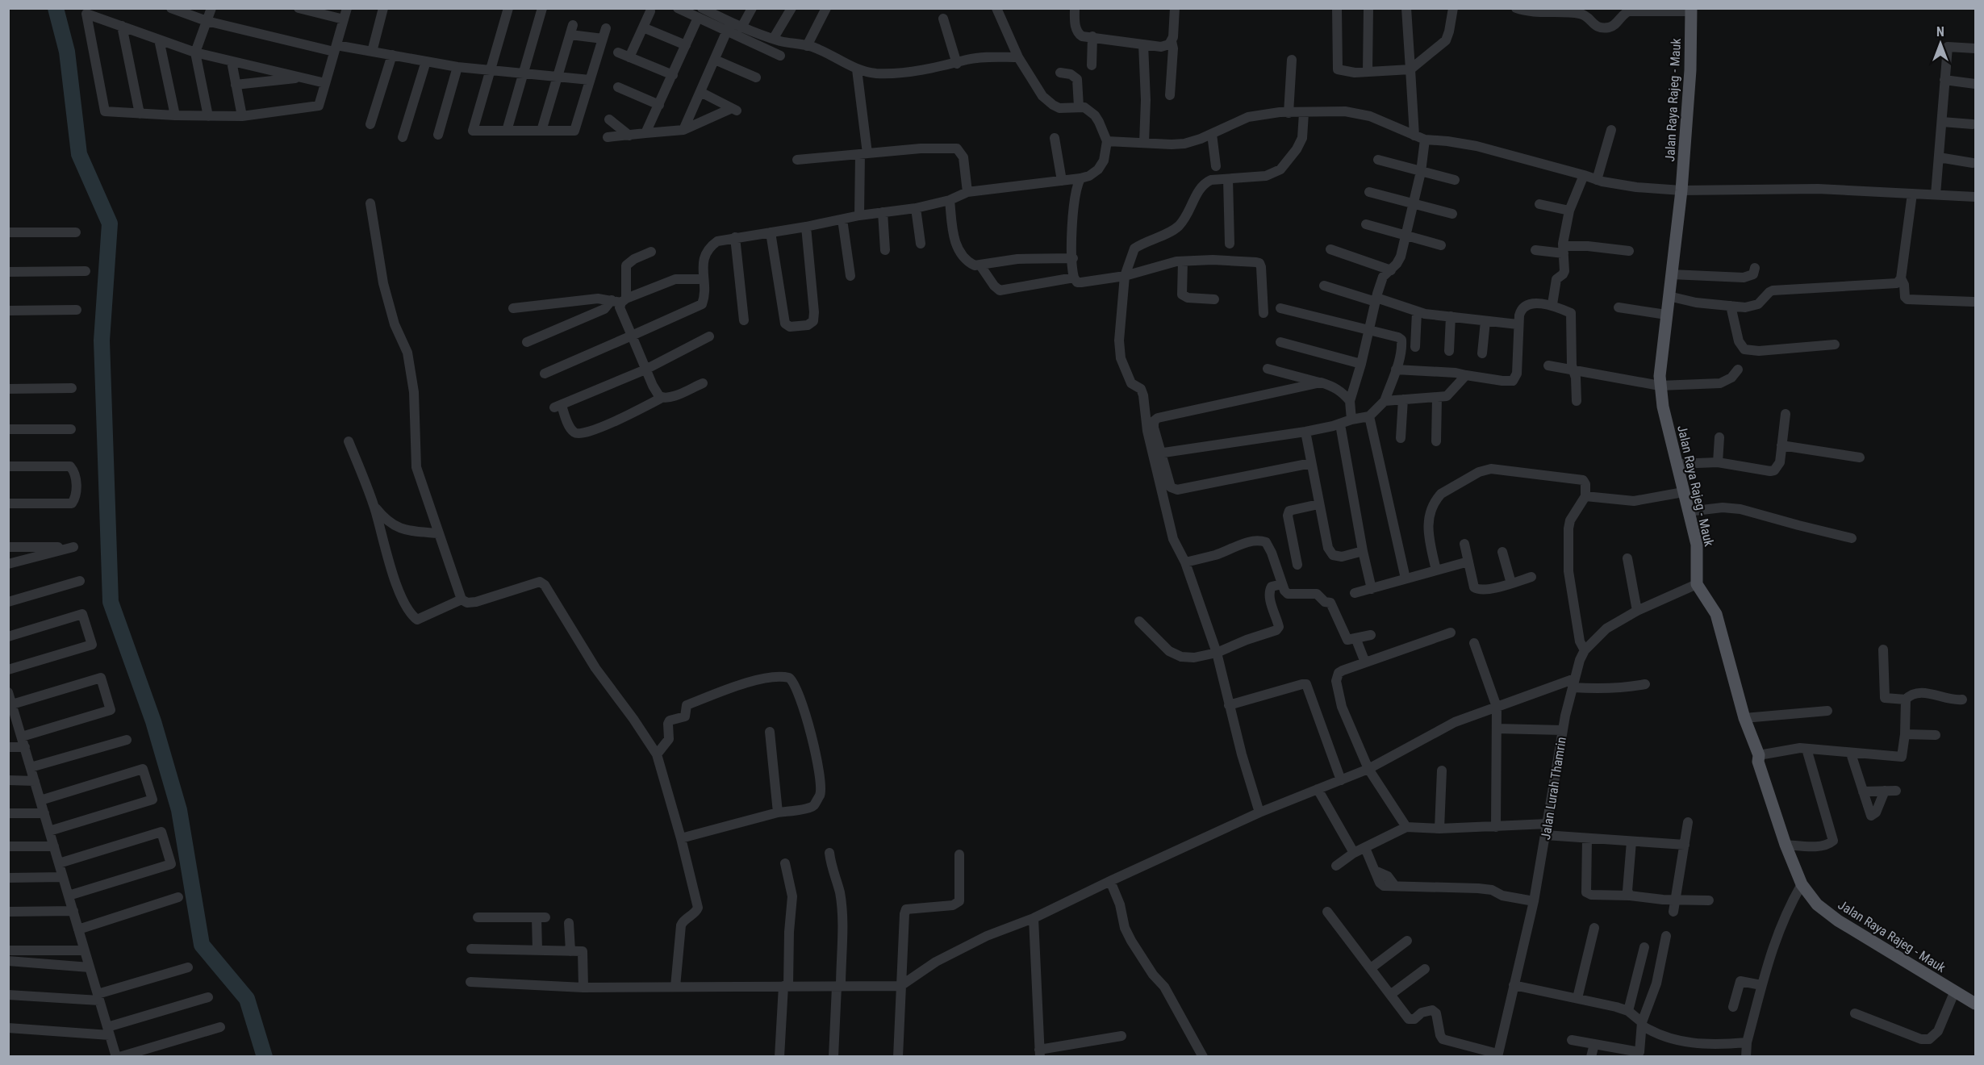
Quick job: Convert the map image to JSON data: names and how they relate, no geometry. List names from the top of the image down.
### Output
{
  "streets": {
    "main road": ["Jalan Raya Rajeg - Mauk"],
    "street": ["Jalan Lurah Thamrin"]
  },
  "crossings": [
    ["Jalan Raya Rajeg - Mauk", "Jalan Lurah Thamrin"]
  ],
  "north": "top"
}
